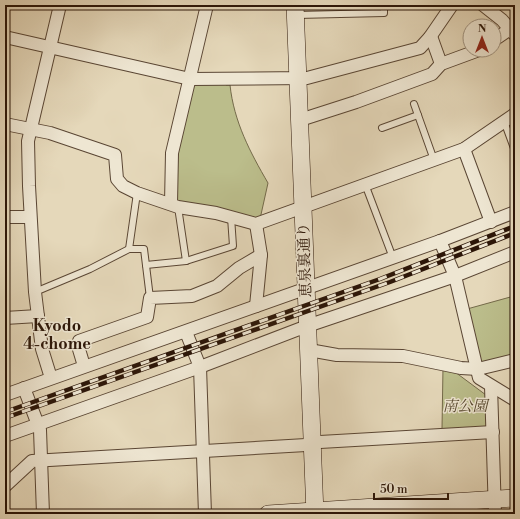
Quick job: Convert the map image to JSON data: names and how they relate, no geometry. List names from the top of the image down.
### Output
{
  "streets": {
    "street": ["恵泉裏通り"]
  },
  "districts": ["Kyodo 4-chome"],
  "parks": ["南公園"],
  "scale_bar": "50 m",
  "north": "top"
}
